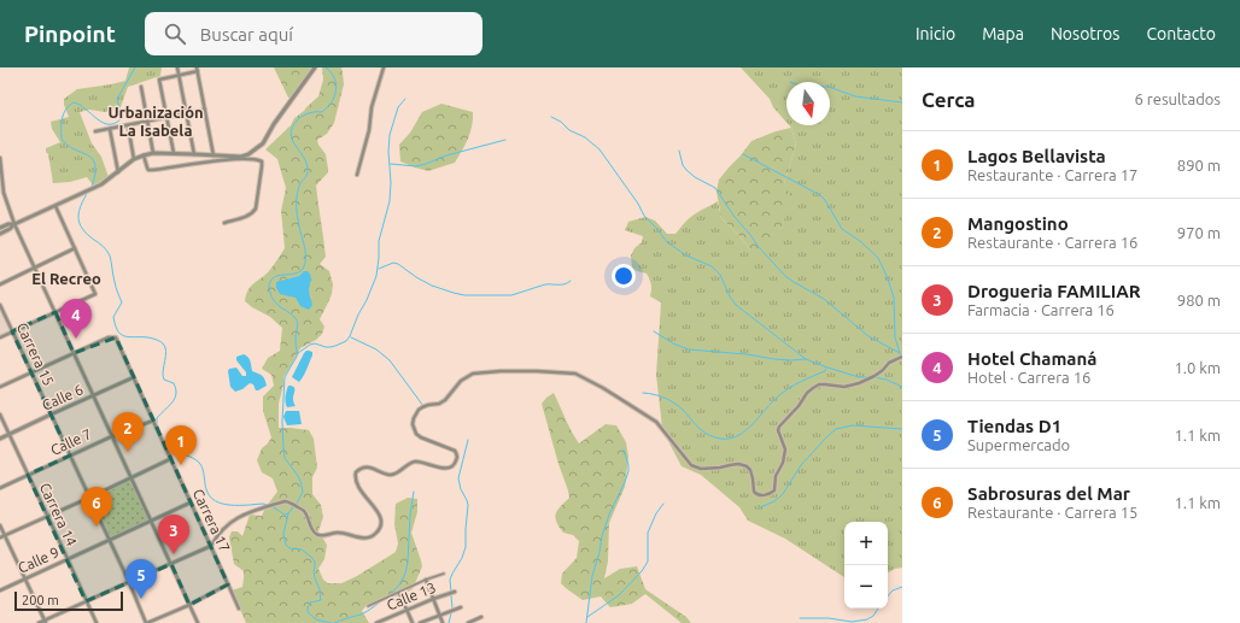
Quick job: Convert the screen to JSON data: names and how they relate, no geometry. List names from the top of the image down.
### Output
{
  "streets": {
    "street": [
      "Carrera 15",
      "Calle 6",
      "Calle 7",
      "Carrera 14",
      "Carrera 17",
      "Calle 9",
      "Calle 13"
    ]
  },
  "crossings": [
    ["Carrera 15", "Calle 6"],
    ["Carrera 15", "Calle 7"],
    ["Carrera 15", "Calle 9"],
    ["Calle 6", "Carrera 14"],
    ["Calle 6", "Carrera 17"],
    ["Calle 7", "Carrera 14"],
    ["Calle 7", "Carrera 17"],
    ["Carrera 14", "Calle 9"],
    ["Carrera 17", "Calle 9"]
  ],
  "districts": ["Urbanización La Isabela", "El Recreo"],
  "scale_bar": "200 m",
  "north": "bottom",
  "page": {
    "header": "Pinpoint",
    "search": "Buscar aquí",
    "nav": [
      "Inicio",
      "Mapa",
      "Nosotros",
      "Contacto"
    ],
    "heading": ["Cerca", "6 resultados"],
    "list": [
      {
        "mark": "1",
        "name": "Lagos Bellavista",
        "note": "Restaurante · Carrera 17",
        "value": "890 m"
      },
      {
        "mark": "2",
        "name": "Mangostino",
        "note": "Restaurante · Carrera 16",
        "value": "970 m"
      },
      {
        "mark": "3",
        "name": "Drogueria FAMILIAR",
        "note": "Farmacia · Carrera 16",
        "value": "980 m"
      },
      {
        "mark": "4",
        "name": "Hotel Chamaná",
        "note": "Hotel · Carrera 16",
        "value": "1.0 km"
      },
      {
        "mark": "5",
        "name": "Tiendas D1",
        "note": "Supermercado",
        "value": "1.1 km"
      },
      {
        "mark": "6",
        "name": "Sabrosuras del Mar",
        "note": "Restaurante · Carrera 15",
        "value": "1.1 km"
      }
    ],
    "pins": [
      "4",
      "2",
      "1",
      "6",
      "3",
      "5"
    ],
    "map_buttons": ["+", "−"],
    "scale": "200 m"
  }
}
